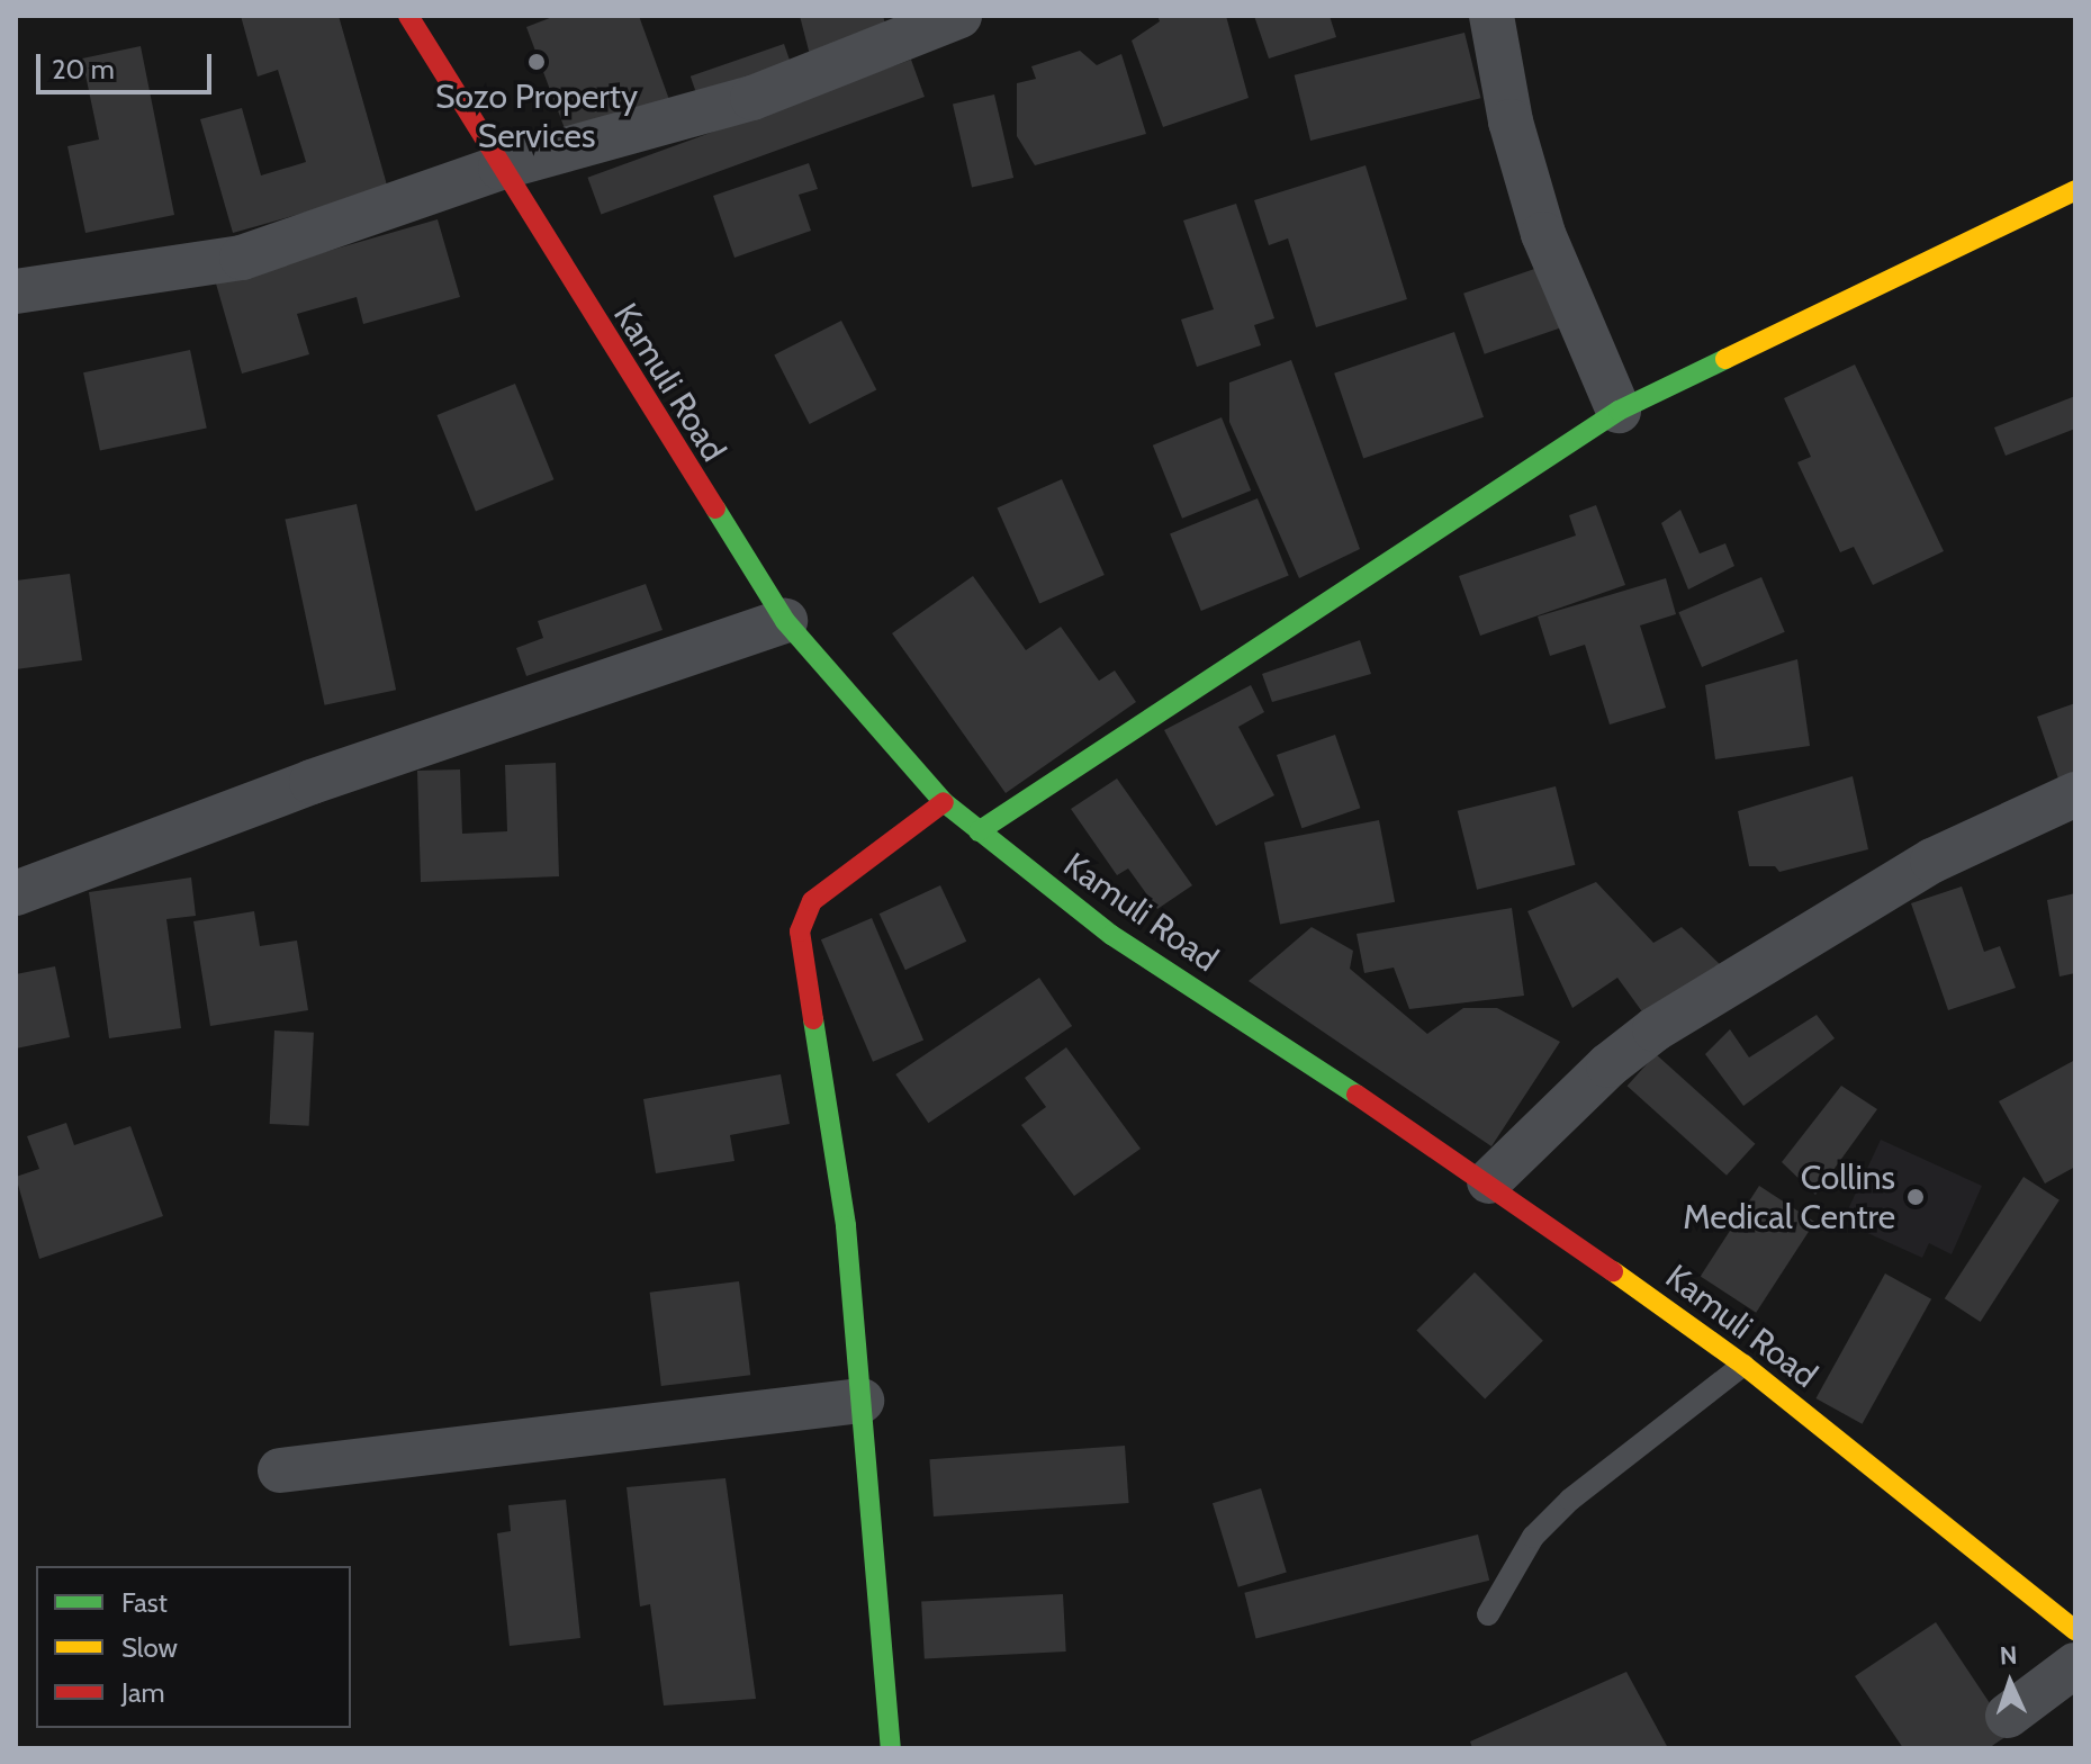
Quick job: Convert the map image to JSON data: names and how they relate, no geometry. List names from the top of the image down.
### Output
{
  "streets": {
    "street": ["Kamuli Road"]
  },
  "places": ["Sozo Property Services", "Collins Medical Centre"],
  "legend": ["Fast", "Slow", "Jam"],
  "scale_bar": "20 m",
  "north": "top"
}
